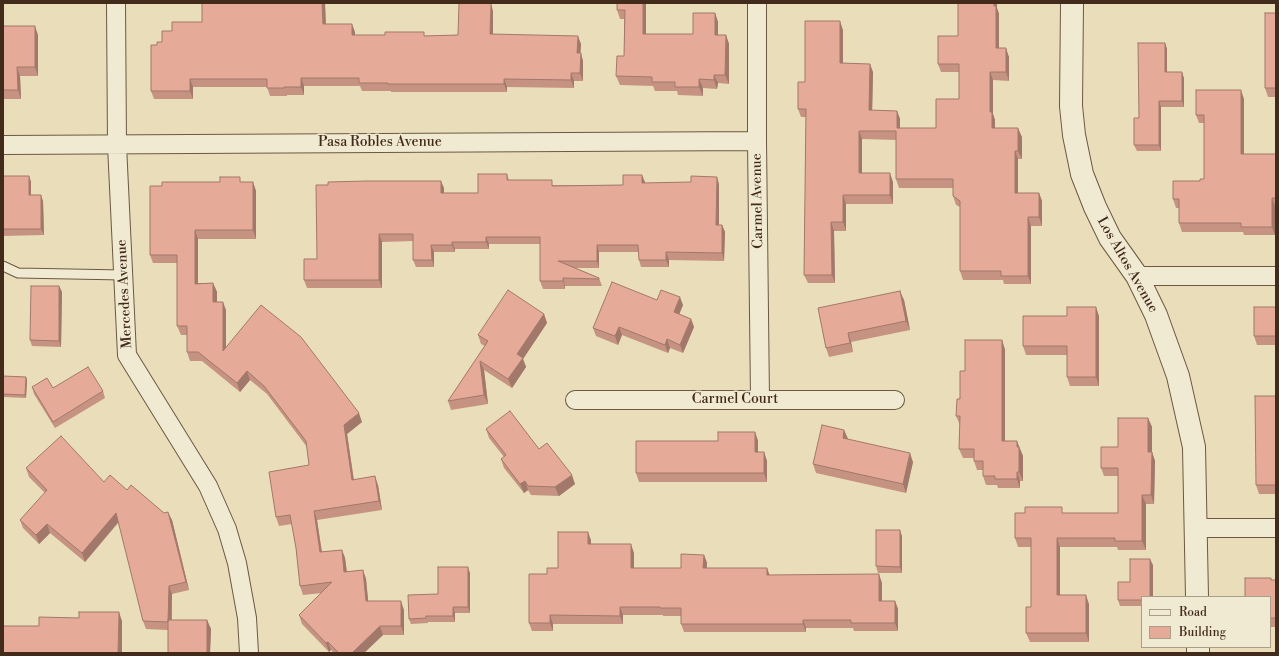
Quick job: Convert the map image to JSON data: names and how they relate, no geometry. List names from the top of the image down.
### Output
{
  "streets": {
    "street": [
      "Pasa Robles Avenue",
      "Carmel Avenue",
      "Los Altos Avenue",
      "Mercedes Avenue",
      "Carmel Court"
    ]
  },
  "crossings": [
    ["Pasa Robles Avenue", "Carmel Avenue"],
    ["Pasa Robles Avenue", "Mercedes Avenue"],
    ["Carmel Avenue", "Carmel Court"]
  ],
  "legend": ["Road", "Building"]
}
